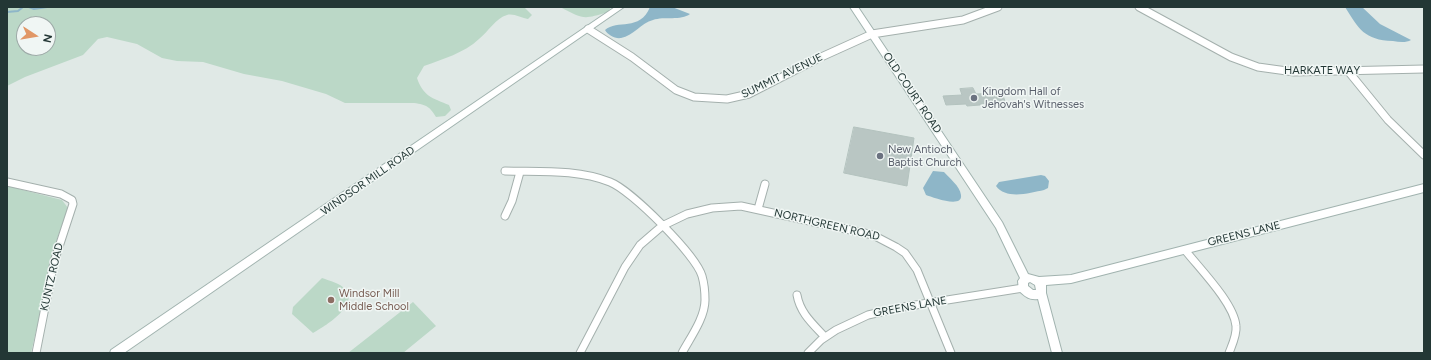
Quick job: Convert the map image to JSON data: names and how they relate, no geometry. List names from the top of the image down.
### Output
{
  "streets": {
    "main road": ["OLD COURT ROAD", "WINDSOR MILL ROAD", "GREENS LANE"],
    "street": [
      "HARKATE WAY",
      "SUMMIT AVENUE",
      "NORTHGREEN ROAD",
      "KUNTZ ROAD"
    ]
  },
  "crossings": [
    ["SUMMIT AVENUE", "OLD COURT ROAD"],
    ["SUMMIT AVENUE", "WINDSOR MILL ROAD"],
    ["OLD COURT ROAD", "GREENS LANE"],
    ["NORTHGREEN ROAD", "GREENS LANE"]
  ],
  "places": ["Kingdom Hall of Jehovah's Witnesses", "New Antioch Baptist Church", "Windsor Mill Middle School"],
  "north": "right"
}
